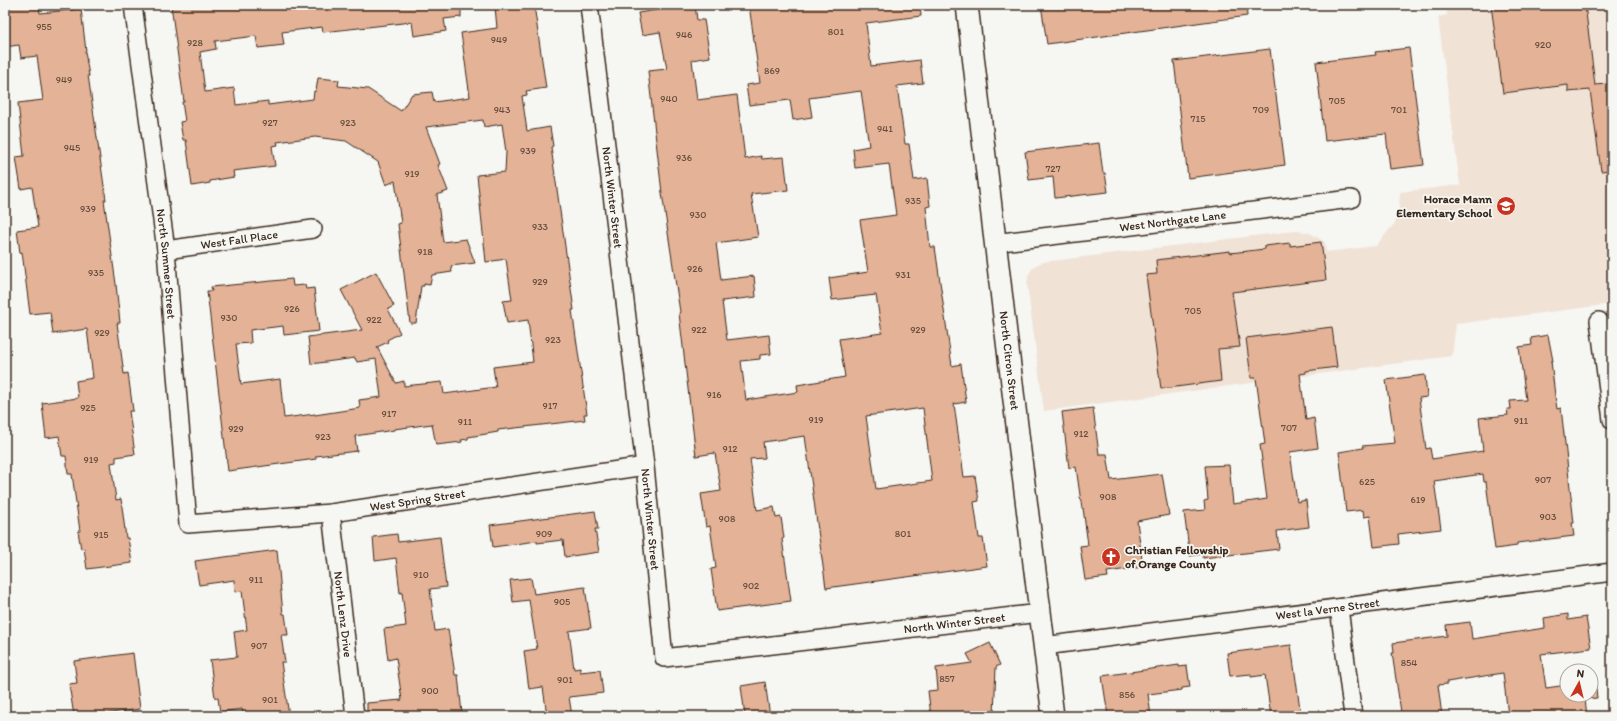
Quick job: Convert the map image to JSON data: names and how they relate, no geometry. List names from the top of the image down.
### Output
{
  "streets": {
    "street": [
      "North Winter Street",
      "West Northgate Lane",
      "West Fall Place",
      "North Summer Street",
      "North Citron Street",
      "West Spring Street",
      "West la Verne Street",
      "North Lenz Drive"
    ]
  },
  "crossings": [
    ["North Winter Street", "North Citron Street"],
    ["North Winter Street", "West Spring Street"],
    ["West Northgate Lane", "North Citron Street"],
    ["West Fall Place", "North Summer Street"],
    ["North Summer Street", "West Spring Street"],
    ["North Citron Street", "West la Verne Street"],
    ["West Spring Street", "North Lenz Drive"]
  ],
  "places": {
    "school or university": ["Horace Mann Elementary School"],
    "church": ["Christian Fellowship of Orange County"]
  },
  "house_numbers": [
    "955",
    "801",
    "946",
    "949",
    "928",
    "920",
    "869",
    "949",
    "940",
    "705",
    "943",
    "709",
    "701",
    "715",
    "927",
    "923",
    "941",
    "945",
    "939",
    "936",
    "727",
    "919",
    "935",
    "939",
    "930",
    "933",
    "918",
    "926",
    "935",
    "931",
    "929",
    "926",
    "705",
    "930",
    "922",
    "922",
    "929",
    "929",
    "923",
    "916",
    "917",
    "925",
    "917",
    "919",
    "911",
    "911",
    "707",
    "929",
    "912",
    "923",
    "912",
    "919",
    "907",
    "625",
    "908",
    "619",
    "903",
    "908",
    "909",
    "801",
    "915",
    "910",
    "911",
    "902",
    "905",
    "907",
    "854",
    "857",
    "901",
    "900",
    "856",
    "901"
  ],
  "north": "top"
}
